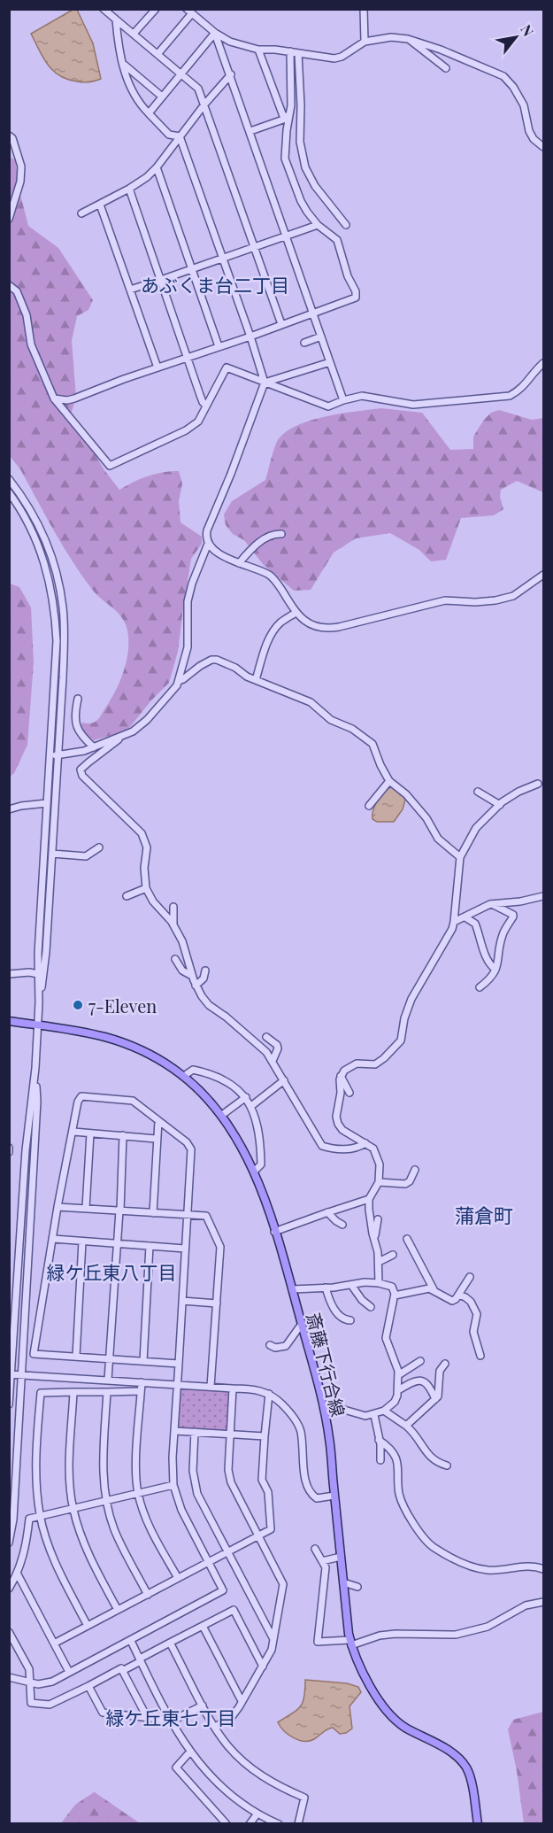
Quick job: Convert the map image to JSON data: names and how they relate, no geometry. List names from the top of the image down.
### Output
{
  "streets": {
    "main road": ["斎藤下行合線"]
  },
  "districts": [
    "あぶくま台二丁目",
    "蒲倉町",
    "緑ケ丘東八丁目",
    "緑ケ丘東七丁目"
  ],
  "places": ["7-Eleven"],
  "north": "top right"
}
